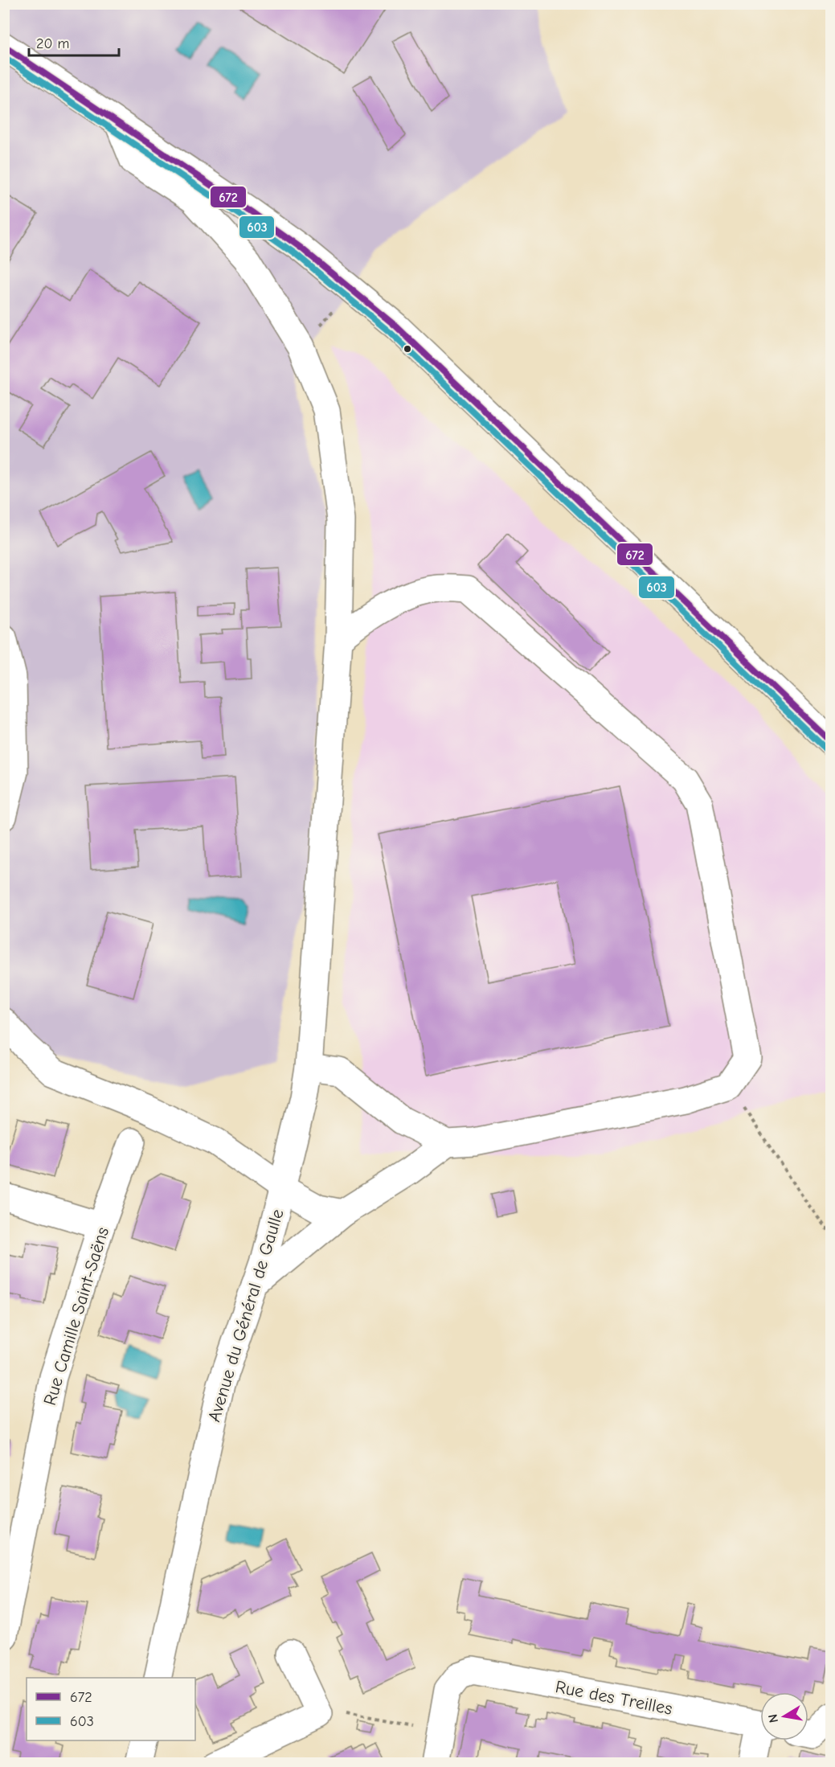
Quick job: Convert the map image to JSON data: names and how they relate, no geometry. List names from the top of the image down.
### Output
{
  "streets": {
    "street": ["Avenue du Général de Gaulle", "Rue Camille Saint-Saëns", "Rue des Treilles"]
  },
  "lines": ["transit line 672", "transit line 603"],
  "legend": ["672", "603"],
  "scale_bar": "20 m",
  "north": "left"
}
